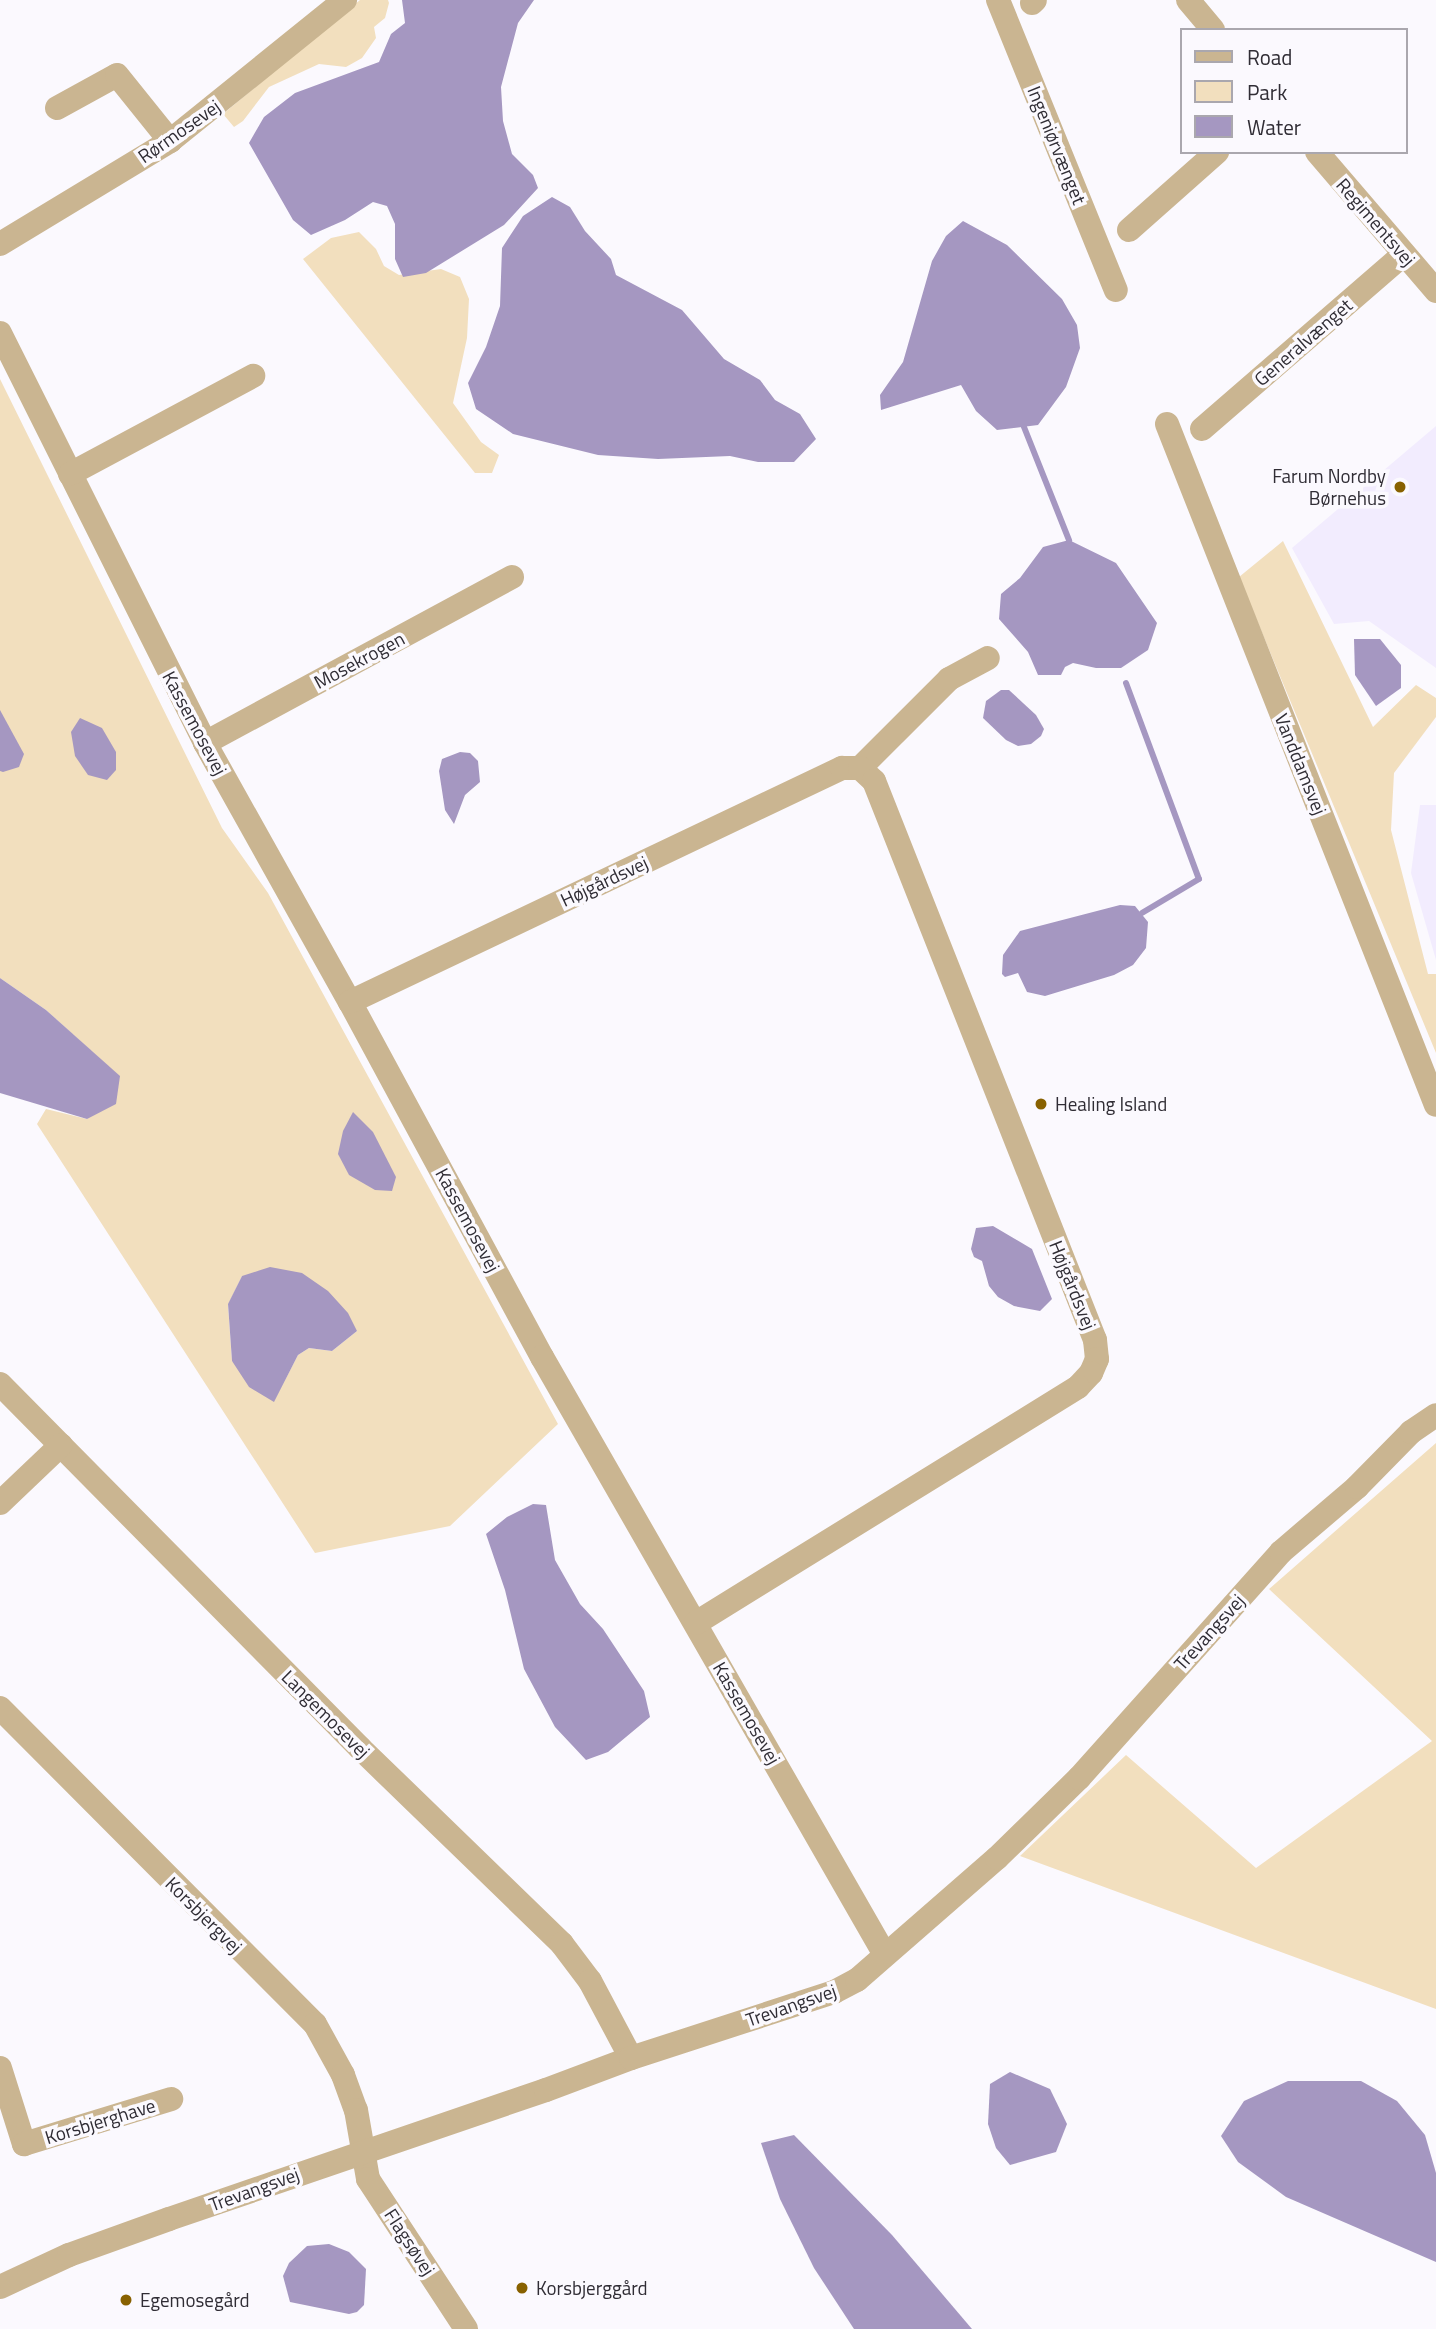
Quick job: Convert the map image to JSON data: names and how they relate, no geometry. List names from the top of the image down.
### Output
{
  "streets": {
    "street": [
      "Rørmosevej",
      "Ingeniørvænget",
      "Regimentsvej",
      "Generalvænget",
      "Mosekrogen",
      "Kassemosevej",
      "Vanddamsvej",
      "Højgårdsvej",
      "Trevangsvej",
      "Langemosevej",
      "Korsbjergvej",
      "Korsbjerghave",
      "Flagsøvej"
    ]
  },
  "crossings": [
    ["Regimentsvej", "Generalvænget"],
    ["Mosekrogen", "Kassemosevej"],
    ["Kassemosevej", "Højgårdsvej"],
    ["Kassemosevej", "Trevangsvej"],
    ["Trevangsvej", "Langemosevej"],
    ["Trevangsvej", "Korsbjergvej"],
    ["Trevangsvej", "Flagsøvej"],
    ["Korsbjergvej", "Flagsøvej"]
  ],
  "places": [
    "Farum Nordby Børnehus",
    "Healing Island",
    "Korsbjerggård",
    "Egemosegård"
  ],
  "legend": ["Road", "Park", "Water"]
}
